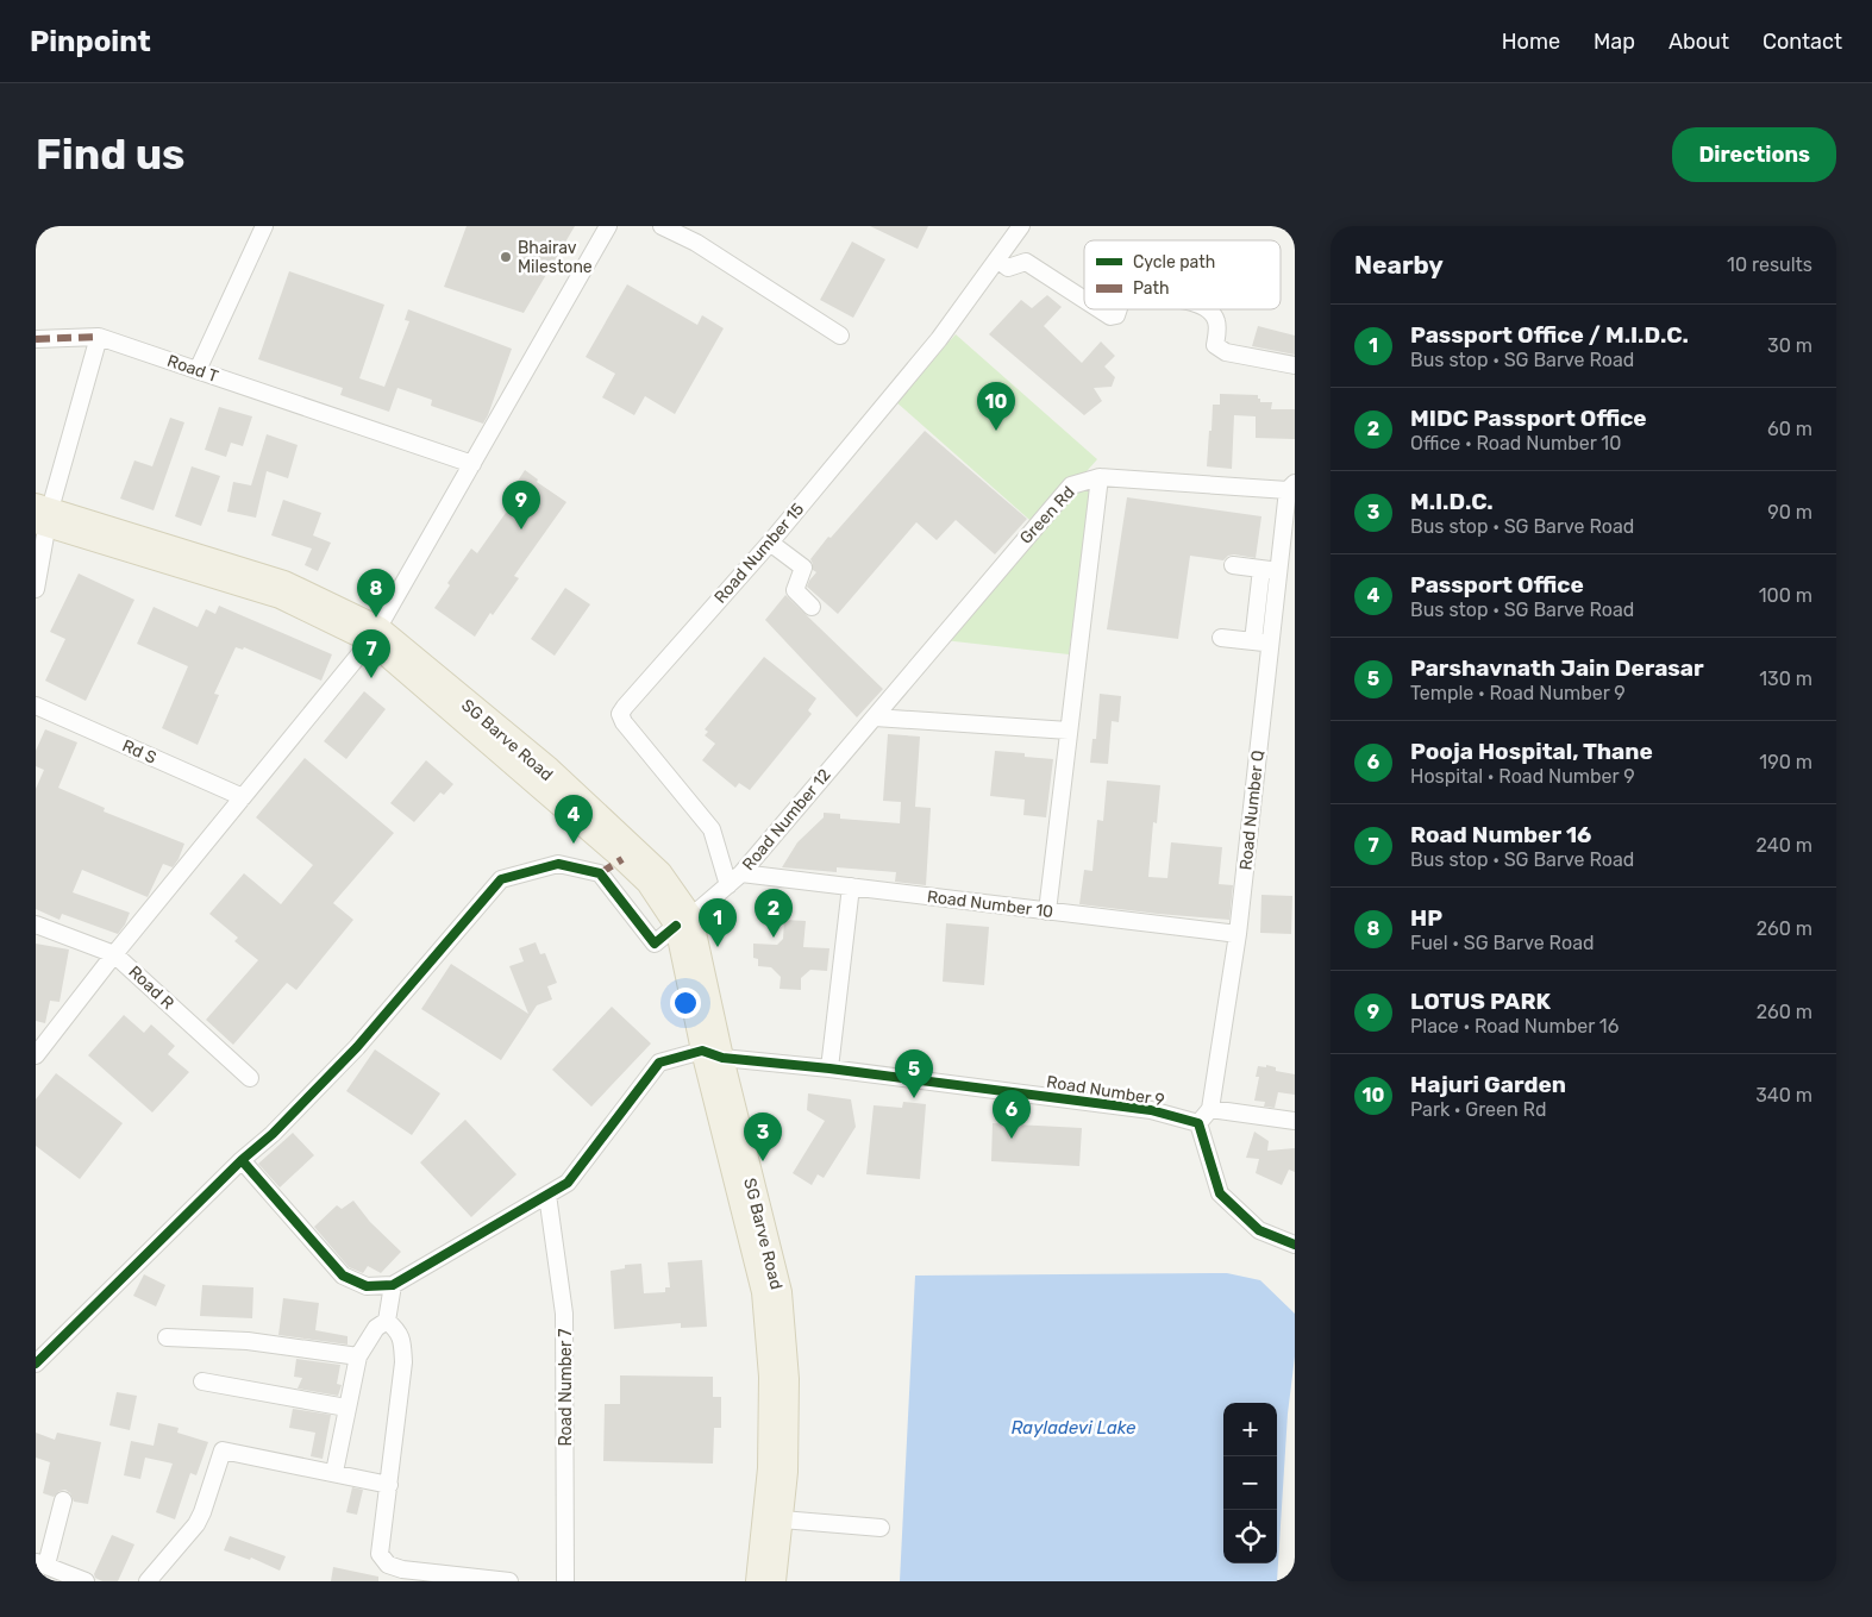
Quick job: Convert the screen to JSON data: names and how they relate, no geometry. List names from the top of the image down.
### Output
{
  "streets": {
    "main road": ["SG Barve Road"],
    "street": [
      "Road T",
      "Green Rd",
      "Road Number 15",
      "Rd S",
      "Road Number Q",
      "Road Number 12",
      "Road Number 10",
      "Road R",
      "Road Number 9",
      "Road Number 7"
    ]
  },
  "crossings": [
    ["Green Rd", "Road Number Q"],
    ["Green Rd", "Road Number 12"],
    ["Road Number 15", "Road Number 12"],
    ["SG Barve Road", "Road Number 12"],
    ["SG Barve Road", "Road Number 9"],
    ["Road Number Q", "Road Number 10"],
    ["Road Number 12", "Road Number 10"]
  ],
  "water": ["Rayladevi Lake"],
  "places": ["Bhairav Milestone"],
  "legend": ["Cycle path", "Path"],
  "page": {
    "header": "Pinpoint",
    "nav": [
      "Home",
      "Map",
      "About",
      "Contact"
    ],
    "buttons": "Directions",
    "title": "Find us",
    "heading": ["Nearby", "10 results"],
    "list": [
      {
        "mark": "1",
        "name": "Passport Office / M.I.D.C.",
        "note": "Bus stop · SG Barve Road",
        "value": "30 m"
      },
      {
        "mark": "2",
        "name": "MIDC Passport Office",
        "note": "Office · Road Number 10",
        "value": "60 m"
      },
      {
        "mark": "3",
        "name": "M.I.D.C.",
        "note": "Bus stop · SG Barve Road",
        "value": "90 m"
      },
      {
        "mark": "4",
        "name": "Passport Office",
        "note": "Bus stop · SG Barve Road",
        "value": "100 m"
      },
      {
        "mark": "5",
        "name": "Parshavnath Jain Derasar",
        "note": "Temple · Road Number 9",
        "value": "130 m"
      },
      {
        "mark": "6",
        "name": "Pooja Hospital, Thane",
        "note": "Hospital · Road Number 9",
        "value": "190 m"
      },
      {
        "mark": "7",
        "name": "Road Number 16",
        "note": "Bus stop · SG Barve Road",
        "value": "240 m"
      },
      {
        "mark": "8",
        "name": "HP",
        "note": "Fuel · SG Barve Road",
        "value": "260 m"
      },
      {
        "mark": "9",
        "name": "LOTUS PARK",
        "note": "Place · Road Number 16",
        "value": "260 m"
      },
      {
        "mark": "10",
        "name": "Hajuri Garden",
        "note": "Park · Green Rd",
        "value": "340 m"
      }
    ],
    "pins": [
      "10",
      "9",
      "8",
      "7",
      "4",
      "2",
      "1",
      "5",
      "6",
      "3"
    ],
    "map_buttons": ["+", "−"]
  }
}
